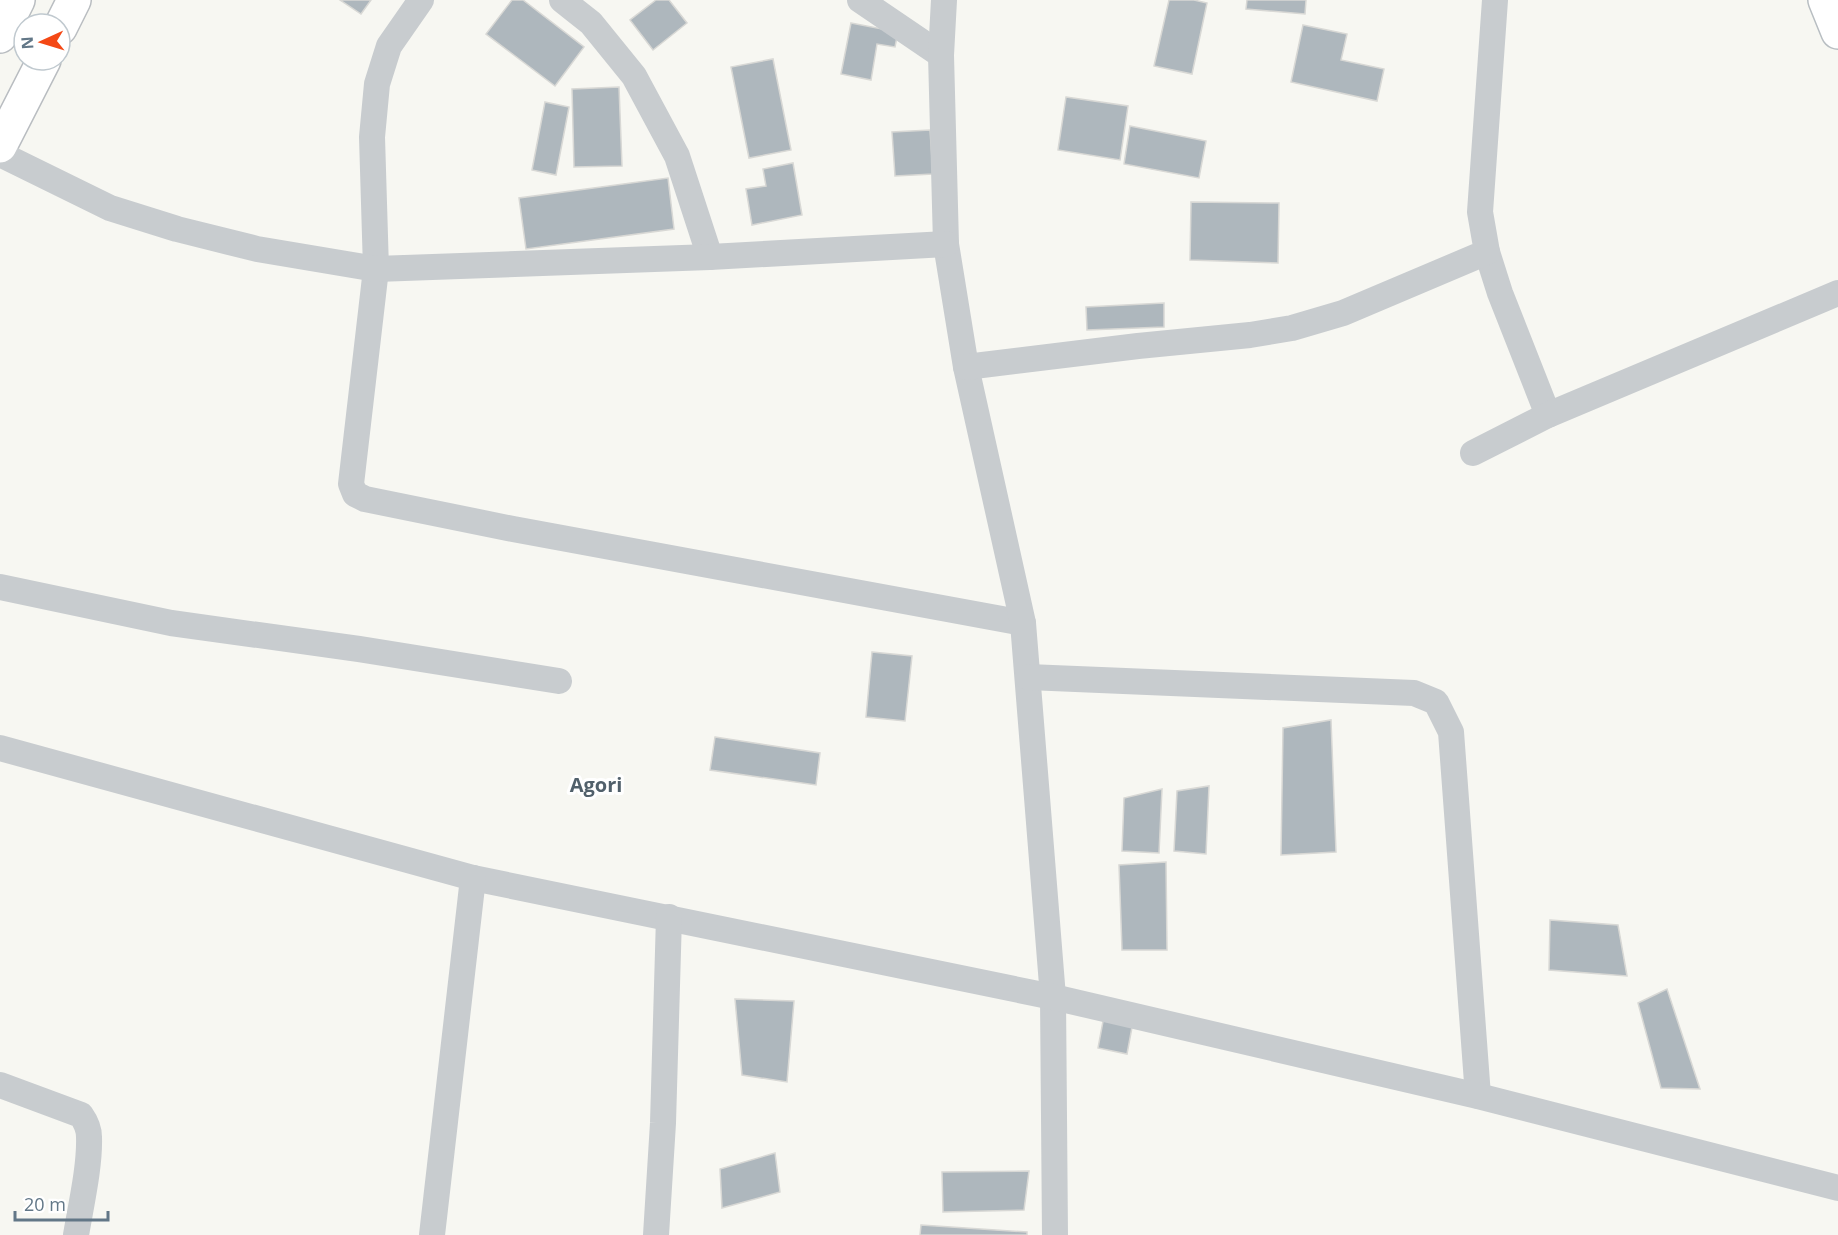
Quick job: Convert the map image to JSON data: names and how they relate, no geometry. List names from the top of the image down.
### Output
{
  "districts": ["Agori"],
  "scale_bar": "20 m",
  "north": "left"
}
